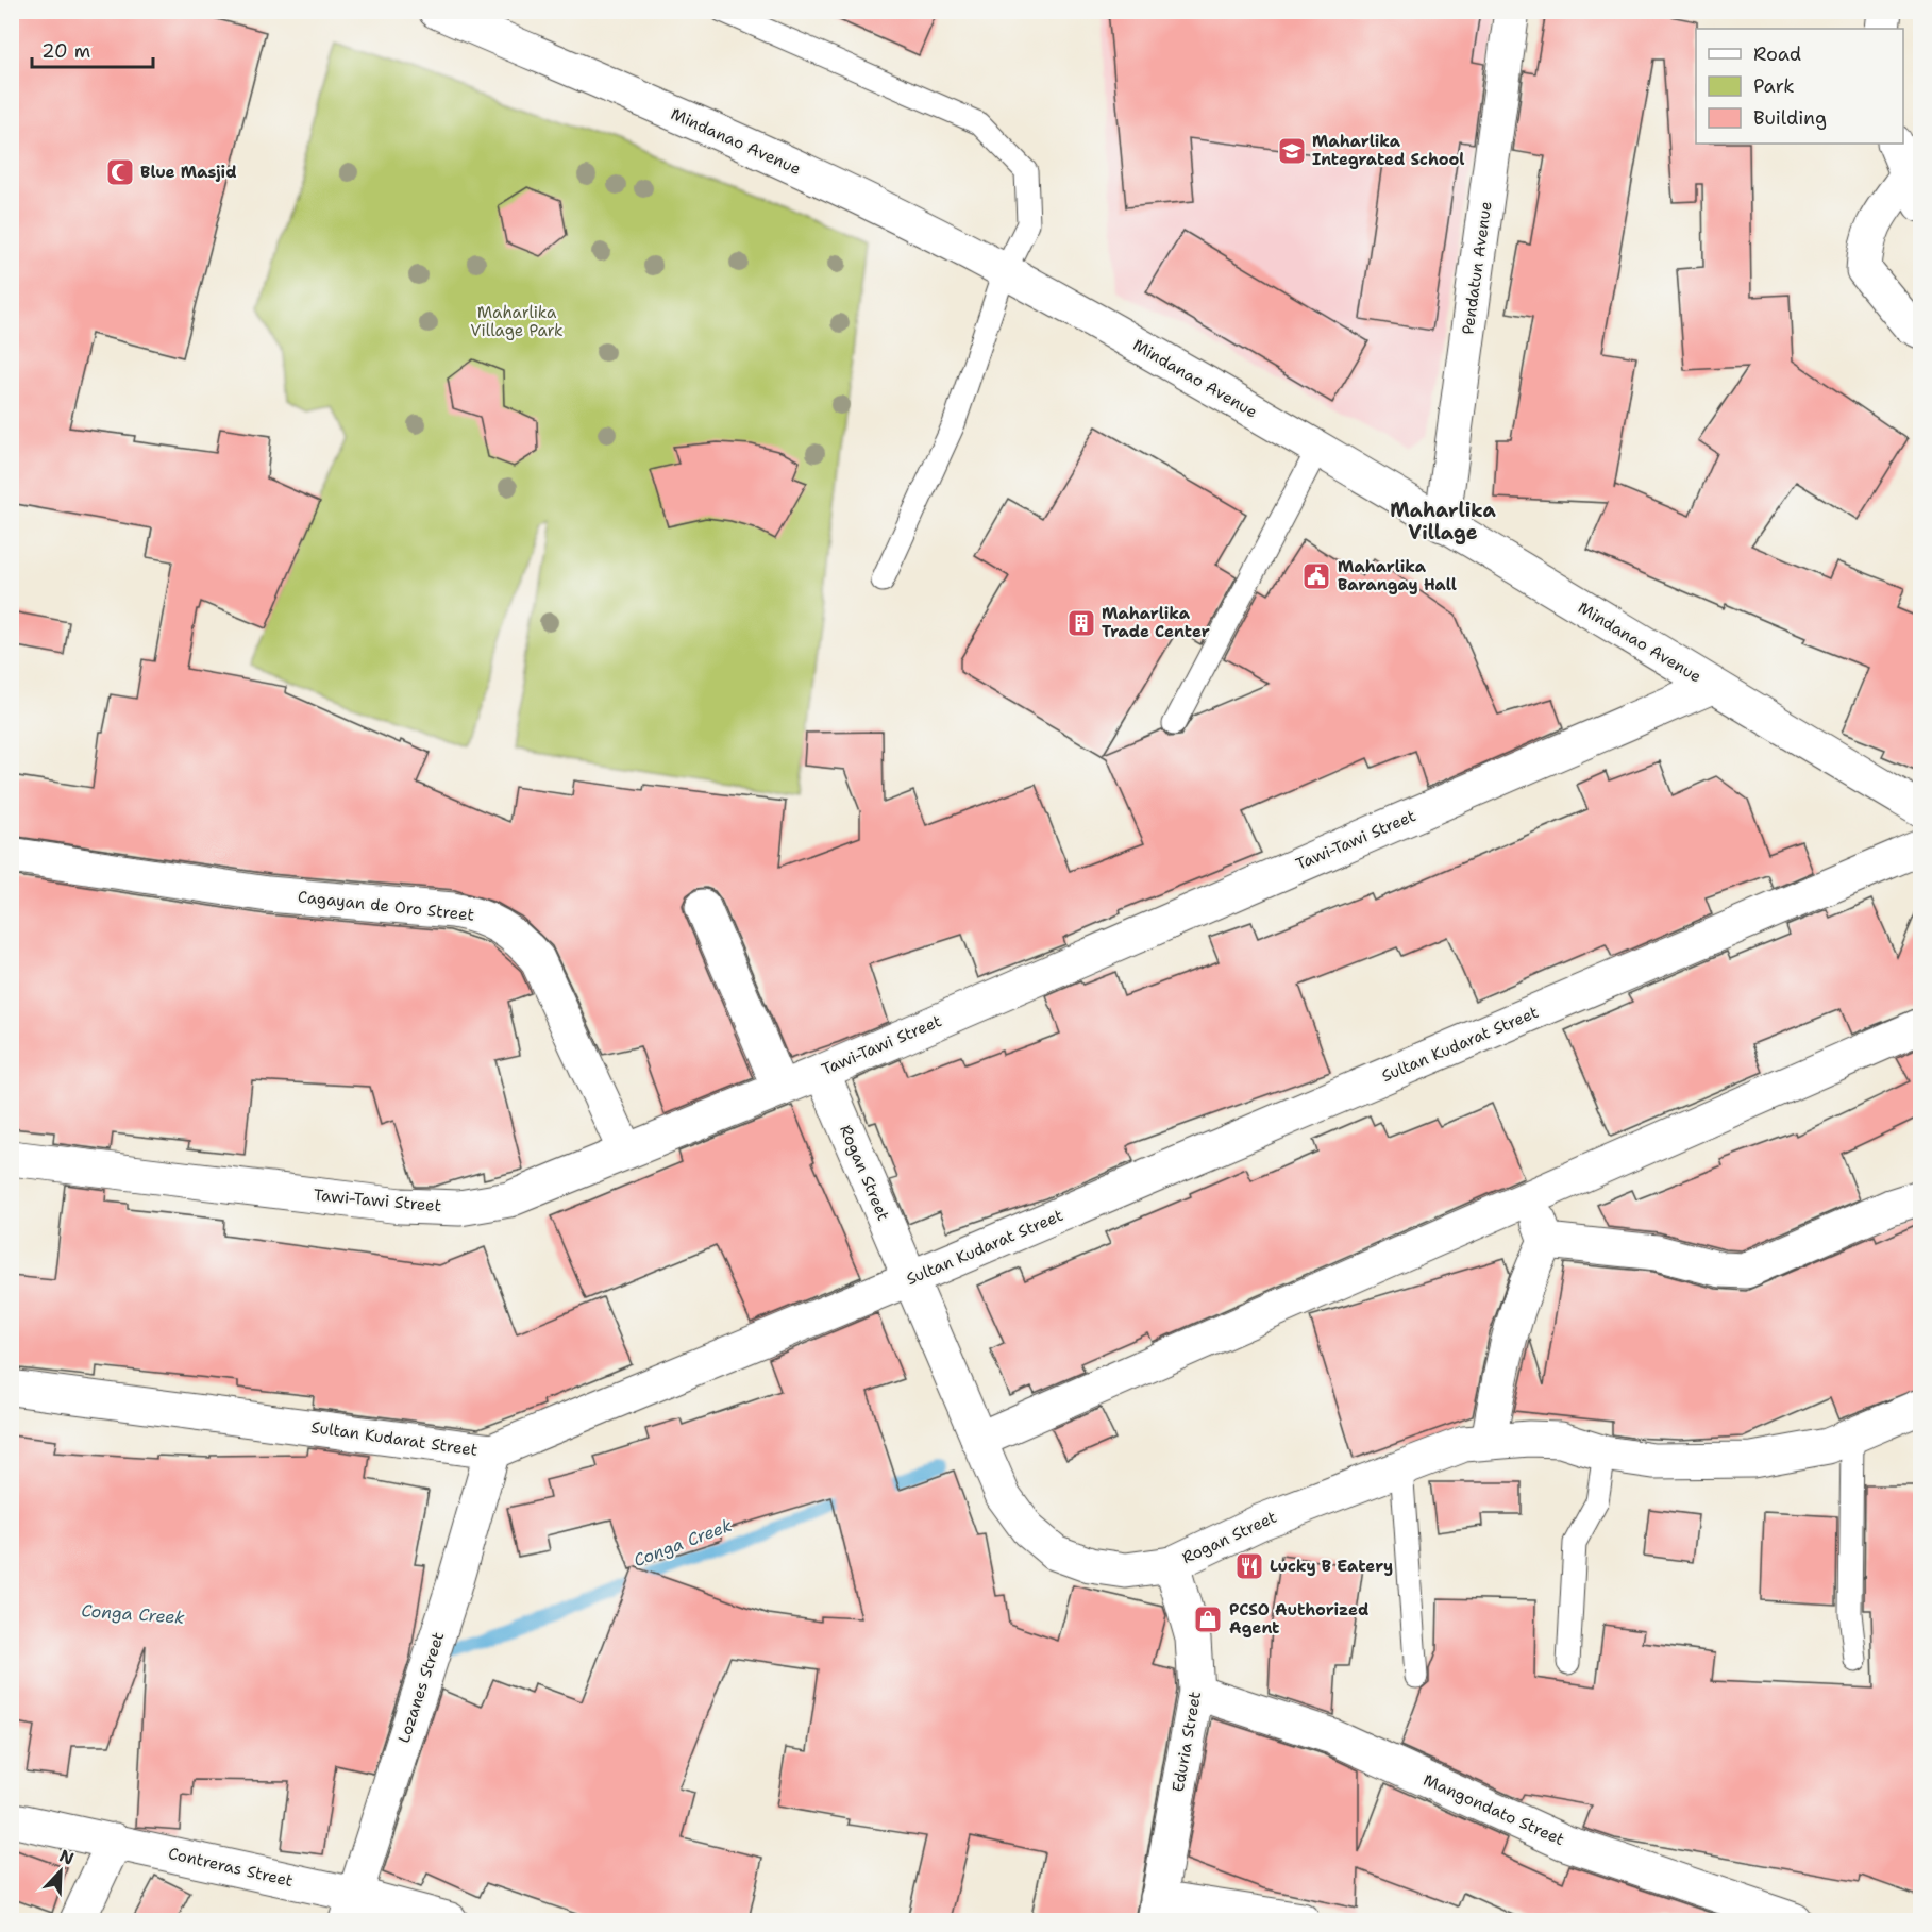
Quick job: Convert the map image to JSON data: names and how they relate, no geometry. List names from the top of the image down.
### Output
{
  "streets": {
    "street": [
      "Mindanao Avenue",
      "Pendatun Avenue",
      "Tawi-Tawi Street",
      "Cagayan de Oro Street",
      "Sultan Kudarat Street",
      "Rogan Street",
      "Lozanes Street",
      "Eduria Street",
      "Mangondato Street",
      "Contreras Street"
    ]
  },
  "crossings": [
    ["Mindanao Avenue", "Pendatun Avenue"],
    ["Mindanao Avenue", "Tawi-Tawi Street"],
    ["Tawi-Tawi Street", "Cagayan de Oro Street"],
    ["Tawi-Tawi Street", "Rogan Street"],
    ["Sultan Kudarat Street", "Rogan Street"],
    ["Sultan Kudarat Street", "Lozanes Street"],
    ["Rogan Street", "Eduria Street"],
    ["Lozanes Street", "Contreras Street"],
    ["Eduria Street", "Mangondato Street"]
  ],
  "districts": ["Maharlika Village"],
  "water": ["Conga Creek"],
  "parks": ["Maharlika Village Park"],
  "places": {
    "school or university": ["Maharlika Integrated School"],
    "mosque": ["Blue Masjid"],
    "public building": ["Maharlika Barangay Hall"],
    "building": ["Maharlika Trade Center"],
    "restaurant": ["Lucky B Eatery"],
    "shop": ["PCSO Authorized Agent"]
  },
  "legend": ["Road", "Park", "Building"],
  "scale_bar": "20 m",
  "north": "top right"
}
